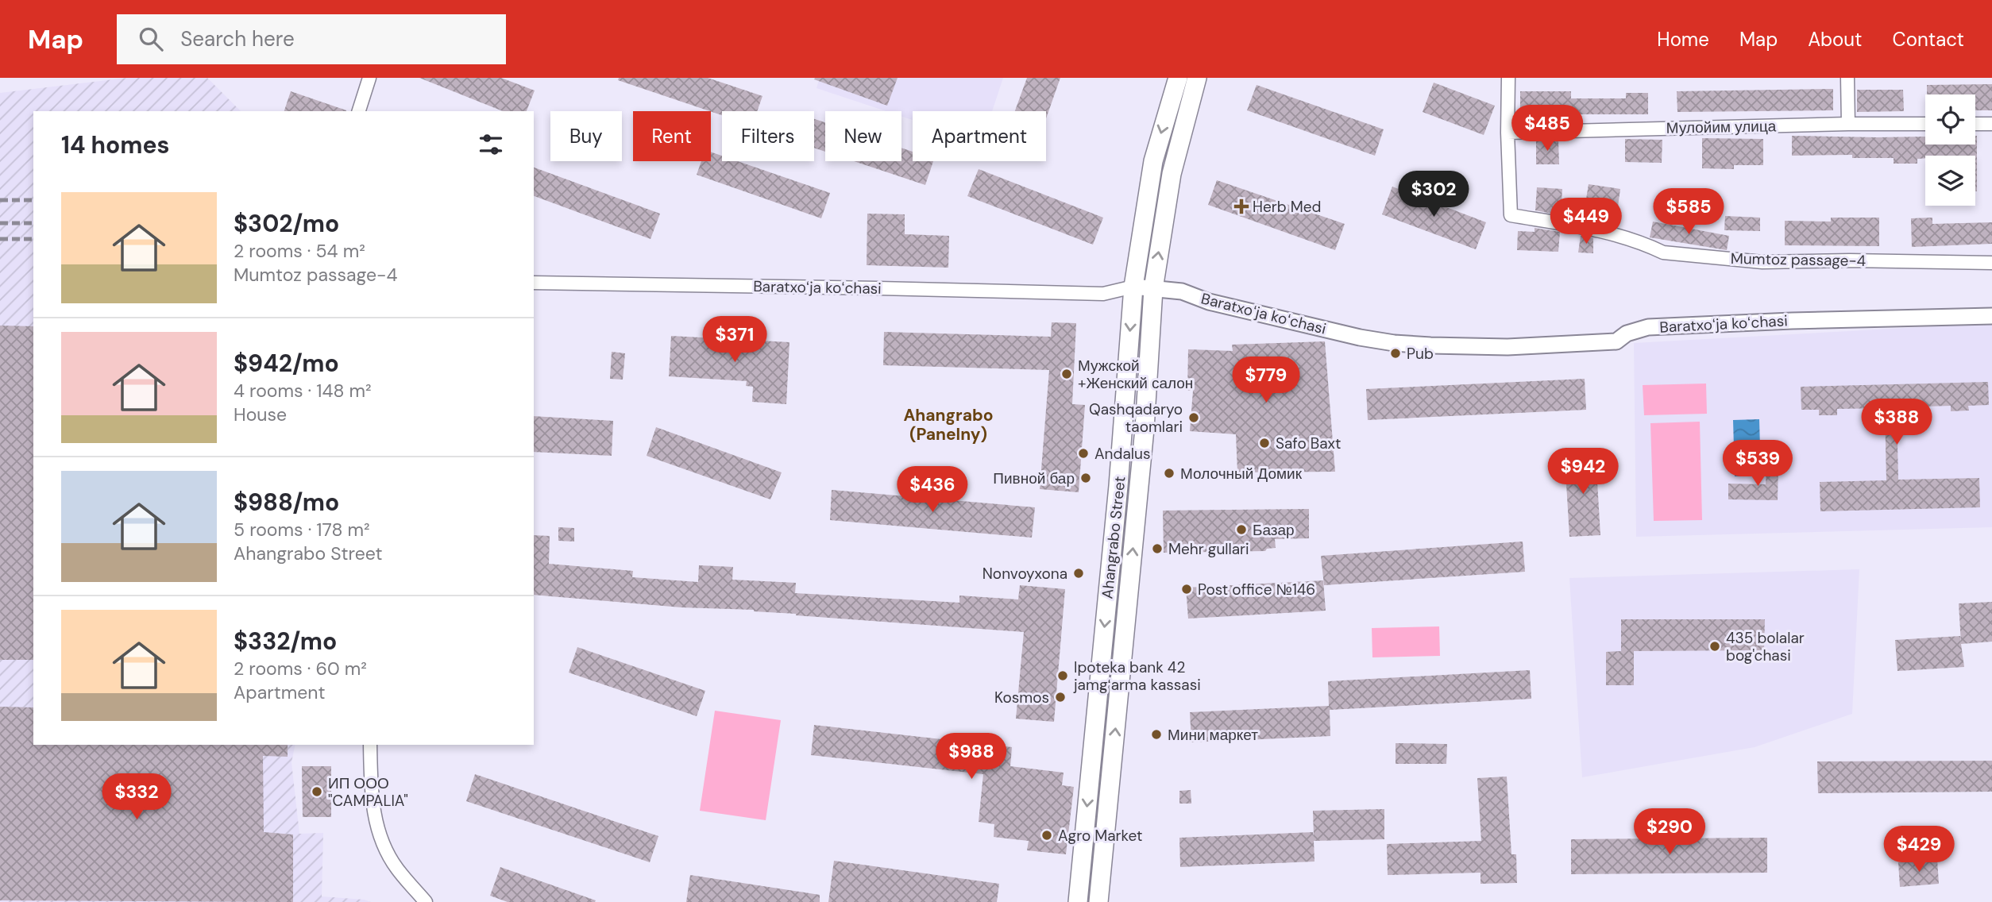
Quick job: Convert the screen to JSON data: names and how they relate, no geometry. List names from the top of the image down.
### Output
{
  "streets": {
    "main road": ["Ahangrabo Street"],
    "street": ["Мулойим улица", "Mumtoz passage-4", "Baratxoʻja koʻchasi"]
  },
  "crossings": [
    ["Мулойим улица", "Mumtoz passage-4"],
    ["Baratxoʻja koʻchasi", "Ahangrabo Street"]
  ],
  "districts": ["Ahangrabo (Panelny)"],
  "places": {
    "health": ["Herb Med"],
    "other": [
      "Pub",
      "Мужской +Женский салон",
      "Qashqadaryo taomlari",
      "Safo Baxt",
      "Andalus",
      "Молочный Домик",
      "Пивной бар",
      "Базар",
      "Mehr gullari",
      "Nonvoyxona",
      "Post office №146",
      "435 bolalar bog'chasi",
      "Ipoteka bank 42 jamgʻarma kassasi",
      "Kosmos",
      "Мини маркет",
      "ИП ООО \"CAMPALIA\"",
      "Agro Market"
    ]
  },
  "page": {
    "header": "Map",
    "search": "Search here",
    "nav": [
      "Home",
      "Map",
      "About",
      "Contact"
    ],
    "price": [
      "$485",
      "$302",
      "$585",
      "$449",
      "$371",
      "$779",
      "$388",
      "$539",
      "$942",
      "$436",
      "$988",
      "$332",
      "$290",
      "$429"
    ],
    "chip": [
      "Buy",
      "Rent",
      "Filters",
      "New",
      "Apartment"
    ],
    "heading": "14 homes",
    "list": [
      {
        "name": "$302/mo",
        "note": "2 rooms · 54 m² · Mumtoz passage-4"
      },
      {
        "name": "$942/mo",
        "note": "4 rooms · 148 m² · House"
      },
      {
        "name": "$988/mo",
        "note": "5 rooms · 178 m² · Ahangrabo Street"
      },
      {
        "name": "$332/mo",
        "note": "2 rooms · 60 m² · Apartment"
      }
    ]
  }
}
